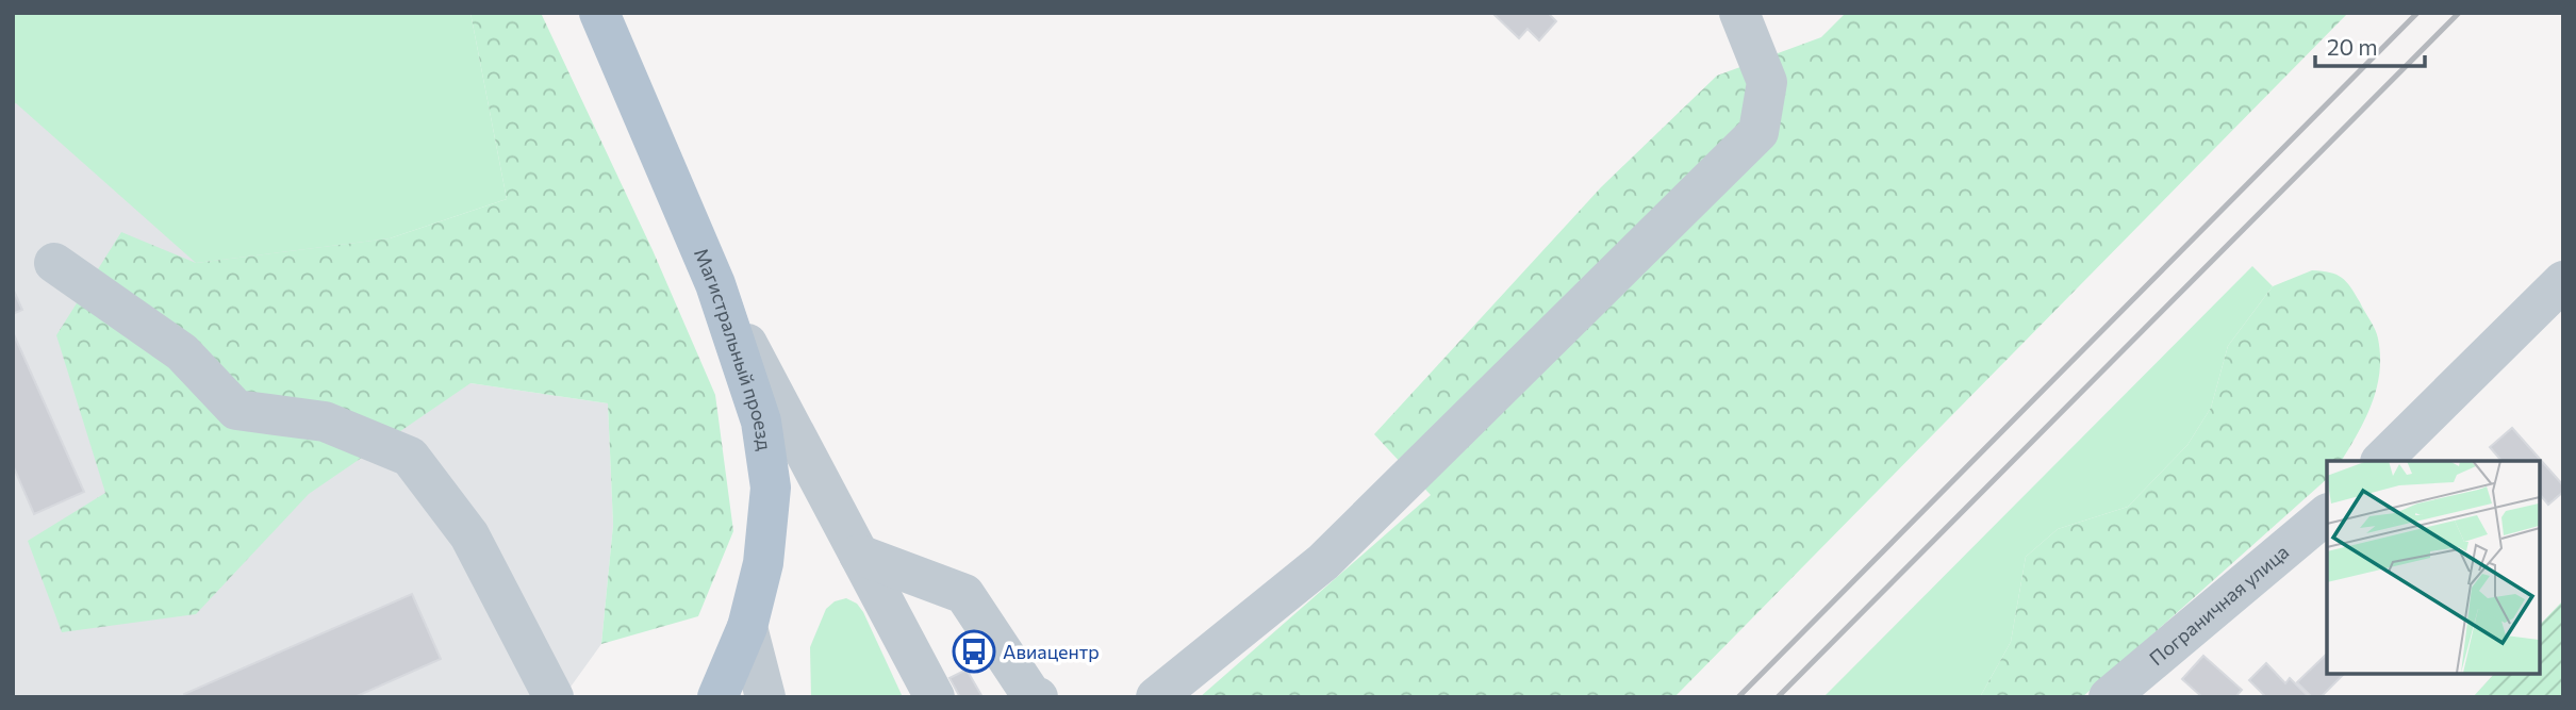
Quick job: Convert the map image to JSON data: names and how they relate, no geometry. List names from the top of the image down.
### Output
{
  "streets": {
    "main road": ["Магистральный проезд"],
    "street": ["Пограничная улица"]
  },
  "places": {
    "bus stop": ["Авиацентр"]
  },
  "scale_bar": "20 m"
}
